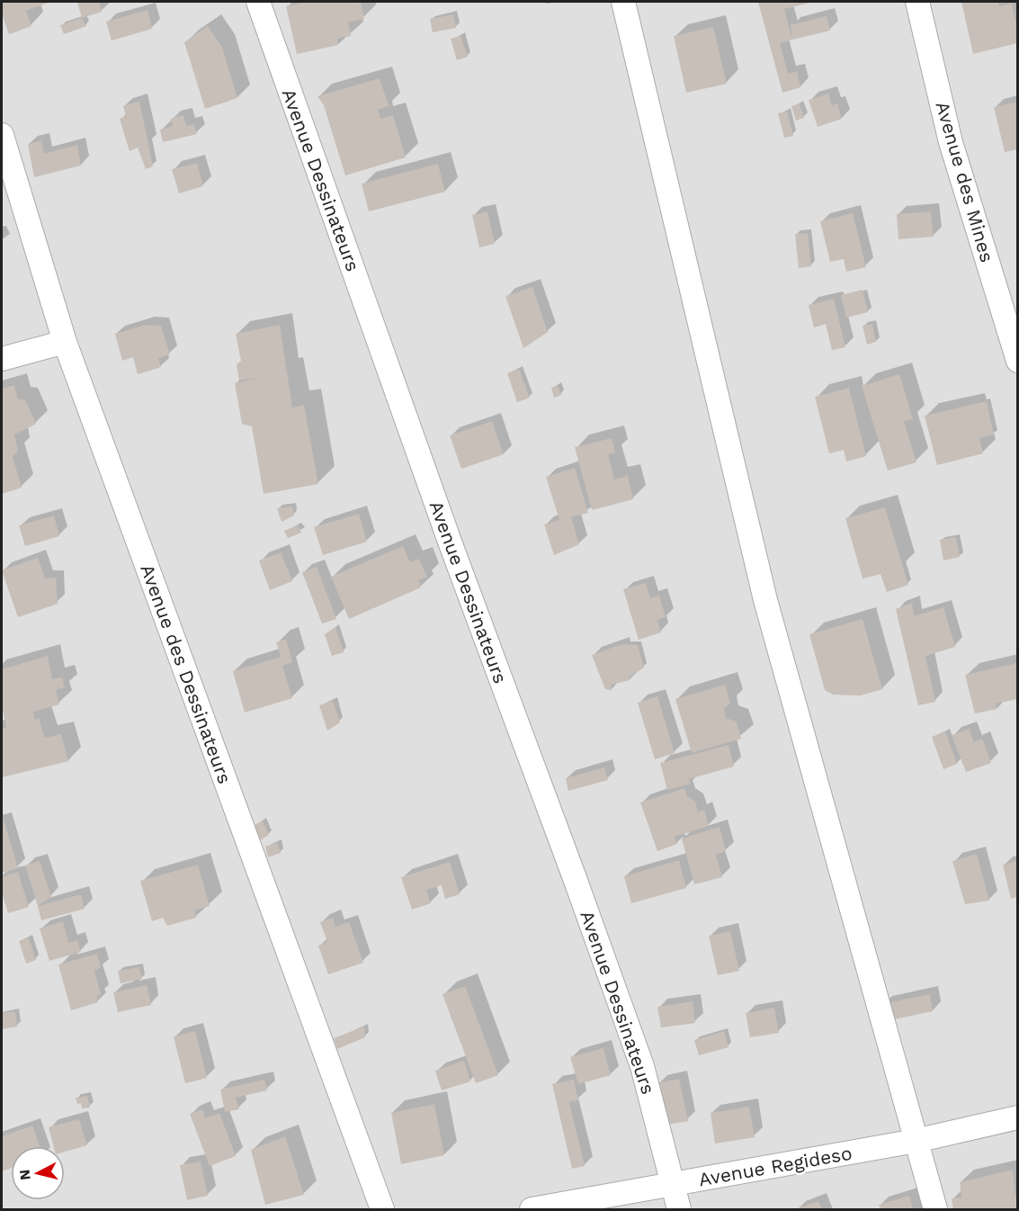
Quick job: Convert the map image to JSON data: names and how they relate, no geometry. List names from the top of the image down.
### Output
{
  "streets": {
    "street": [
      "Avenue Dessinateurs",
      "Avenue des Mines",
      "Avenue des Dessinateurs",
      "Avenue Regideso"
    ]
  },
  "crossings": [
    ["Avenue Dessinateurs", "Avenue Regideso"]
  ],
  "north": "left"
}
